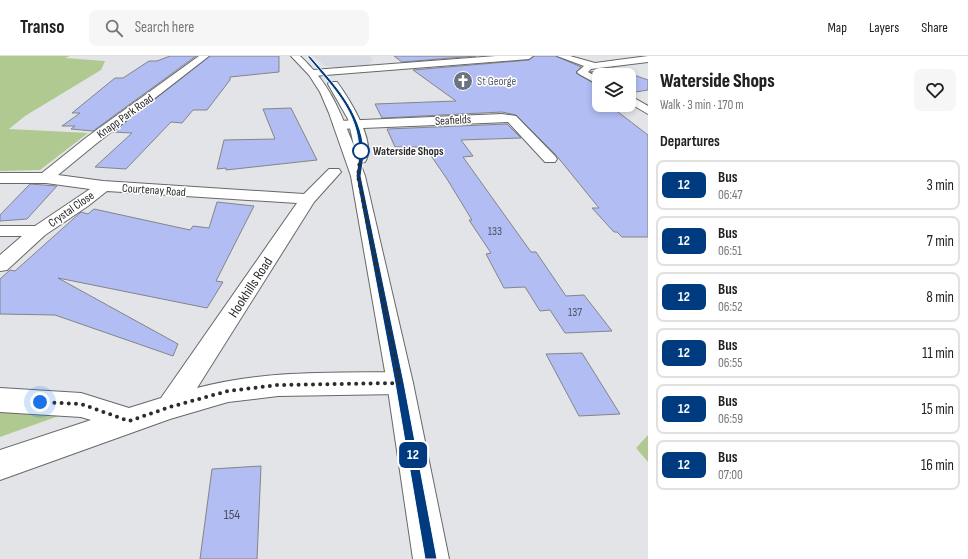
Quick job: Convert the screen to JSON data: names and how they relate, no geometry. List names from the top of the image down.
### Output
{
  "streets": {
    "street": [
      "Knapp Park Road",
      "Seafields",
      "Courtenay Road",
      "Crystal Close",
      "Hookhills Road"
    ]
  },
  "crossings": [
    ["Knapp Park Road", "Courtenay Road"],
    ["Courtenay Road", "Crystal Close"],
    ["Courtenay Road", "Hookhills Road"]
  ],
  "places": {
    "church": ["St George"],
    "other": ["Waterside Shops"]
  },
  "lines": ["bus line 12"],
  "house_numbers": ["133", "137", "154"],
  "page": {
    "header": "Transo",
    "search": "Search here",
    "nav": ["Map", "Layers", "Share"],
    "on_map": "12",
    "heading": [
      ["Waterside Shops", "Walk · 3 min · 170 m"],
      "Departures"
    ],
    "list": [
      {
        "mark": "12",
        "name": "Bus",
        "note": "06:47",
        "value": "3 min"
      },
      {
        "mark": "12",
        "name": "Bus",
        "note": "06:51",
        "value": "7 min"
      },
      {
        "mark": "12",
        "name": "Bus",
        "note": "06:52",
        "value": "8 min"
      },
      {
        "mark": "12",
        "name": "Bus",
        "note": "06:55",
        "value": "11 min"
      },
      {
        "mark": "12",
        "name": "Bus",
        "note": "06:59",
        "value": "15 min"
      },
      {
        "mark": "12",
        "name": "Bus",
        "note": "07:00",
        "value": "16 min"
      }
    ]
  }
}
